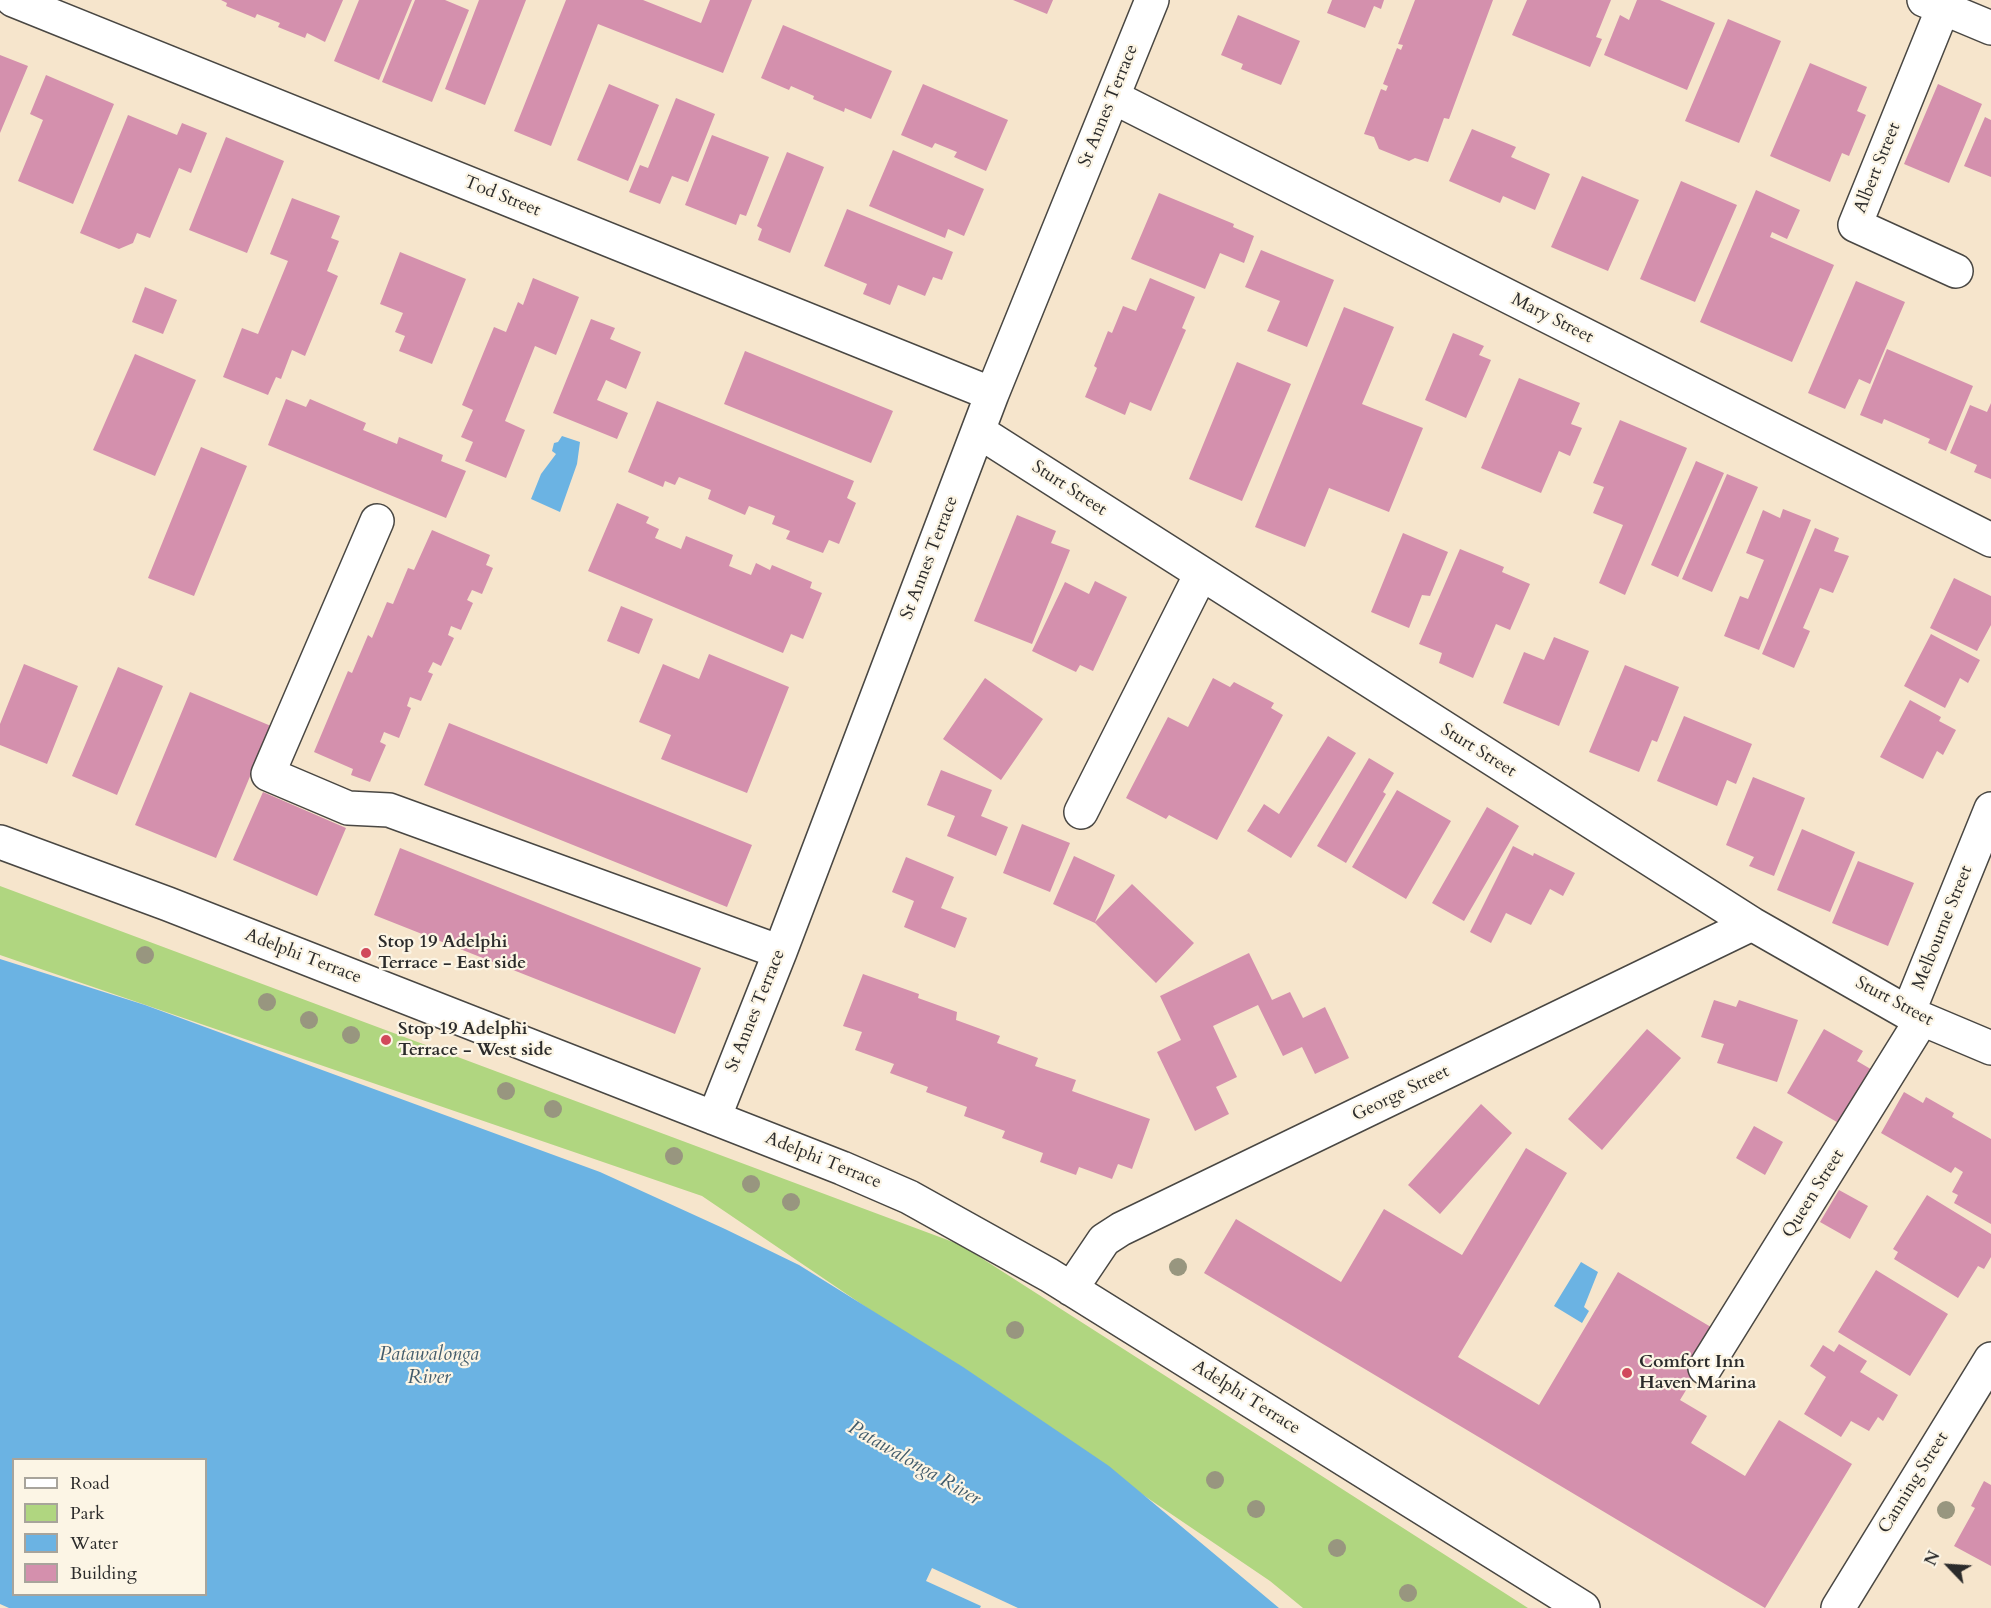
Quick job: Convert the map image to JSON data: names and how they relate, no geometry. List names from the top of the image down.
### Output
{
  "streets": {
    "street": [
      "St Annes Terrace",
      "Albert Street",
      "Tod Street",
      "Mary Street",
      "Sturt Street",
      "Melbourne Street",
      "Adelphi Terrace",
      "George Street",
      "Queen Street",
      "Canning Street"
    ]
  },
  "crossings": [
    ["St Annes Terrace", "Tod Street"],
    ["St Annes Terrace", "Mary Street"],
    ["St Annes Terrace", "Sturt Street"],
    ["St Annes Terrace", "Adelphi Terrace"],
    ["Sturt Street", "Melbourne Street"],
    ["Sturt Street", "George Street"],
    ["Sturt Street", "Queen Street"],
    ["Melbourne Street", "Queen Street"],
    ["Adelphi Terrace", "George Street"]
  ],
  "water": ["Patawalonga River"],
  "places": ["Stop 19 Adelphi Terrace - East side", "Stop 19 Adelphi Terrace - West side", "Comfort Inn Haven Marina"],
  "legend": [
    "Road",
    "Park",
    "Water",
    "Building"
  ],
  "north": "top left"
}
